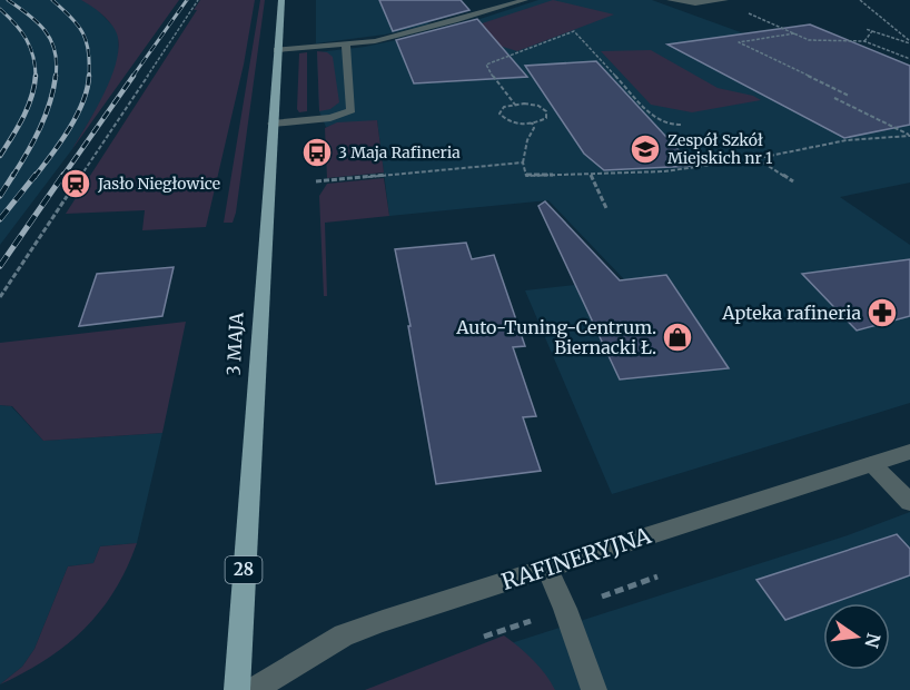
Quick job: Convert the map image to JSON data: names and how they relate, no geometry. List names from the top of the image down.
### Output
{
  "streets": {
    "main road": ["3 MAJA", "28"],
    "street": ["RAFINERYJNA"]
  },
  "places": {
    "school or university": ["Zespół Szkół Miejskich nr 1"],
    "bus stop": ["3 Maja Rafineria"],
    "station": ["Jasło Niegłowice"],
    "pharmacy": ["Apteka rafineria"],
    "shop": ["Auto-Tuning-Centrum. Biernacki Ł."]
  },
  "north": "right"
}
